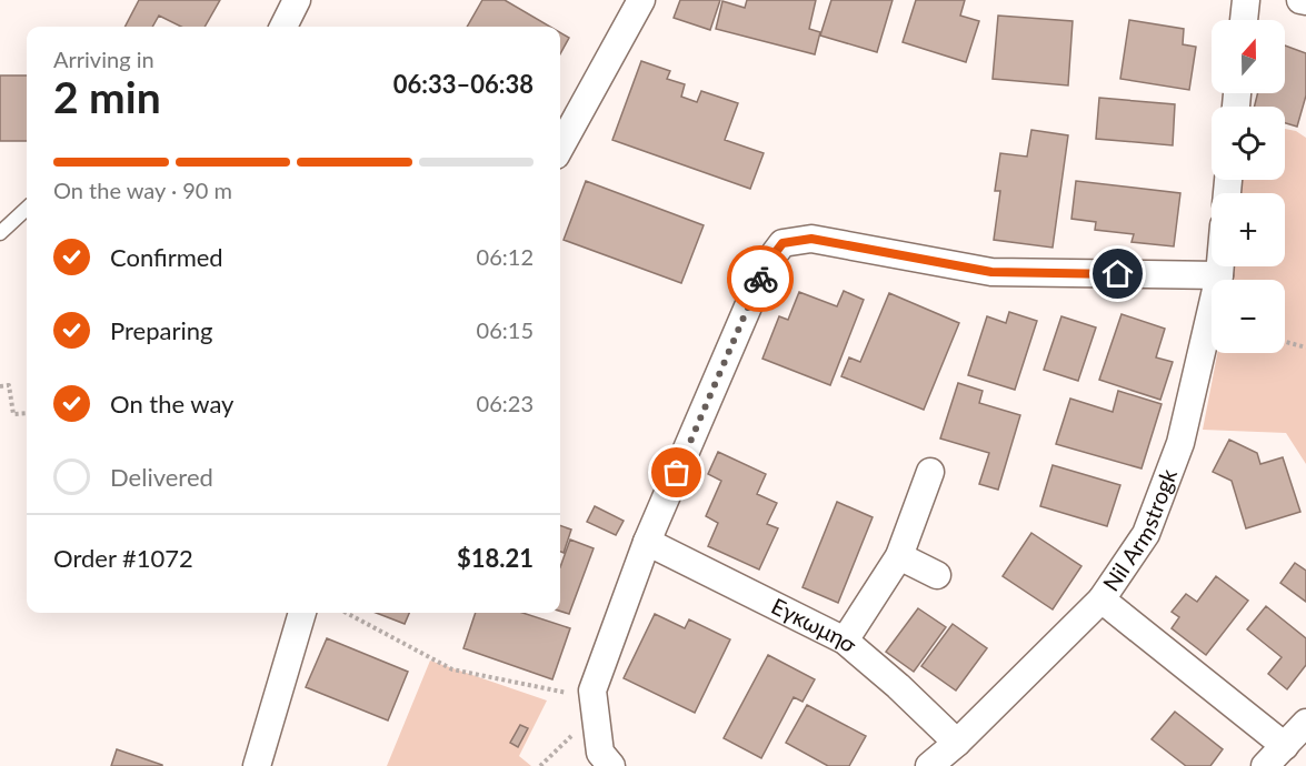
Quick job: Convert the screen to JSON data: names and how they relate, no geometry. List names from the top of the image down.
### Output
{
  "streets": {
    "street": ["Nil Armstrogk", "Εγκωμησ"]
  },
  "crossings": [
    ["Nil Armstrogk", "Εγκωμησ"]
  ],
  "north": "top",
  "page": {
    "map_buttons": ["+", "−"],
    "heading": ["2 min", "Arriving in", "06:33–06:38"],
    "panel": ["Order #1072", "$18.21"],
    "bar": "On the way · 90 m",
    "list": [
      ["Confirmed", "06:12"],
      ["Preparing", "06:15"],
      ["On the way", "06:23"],
      "Delivered"
    ]
  }
}
